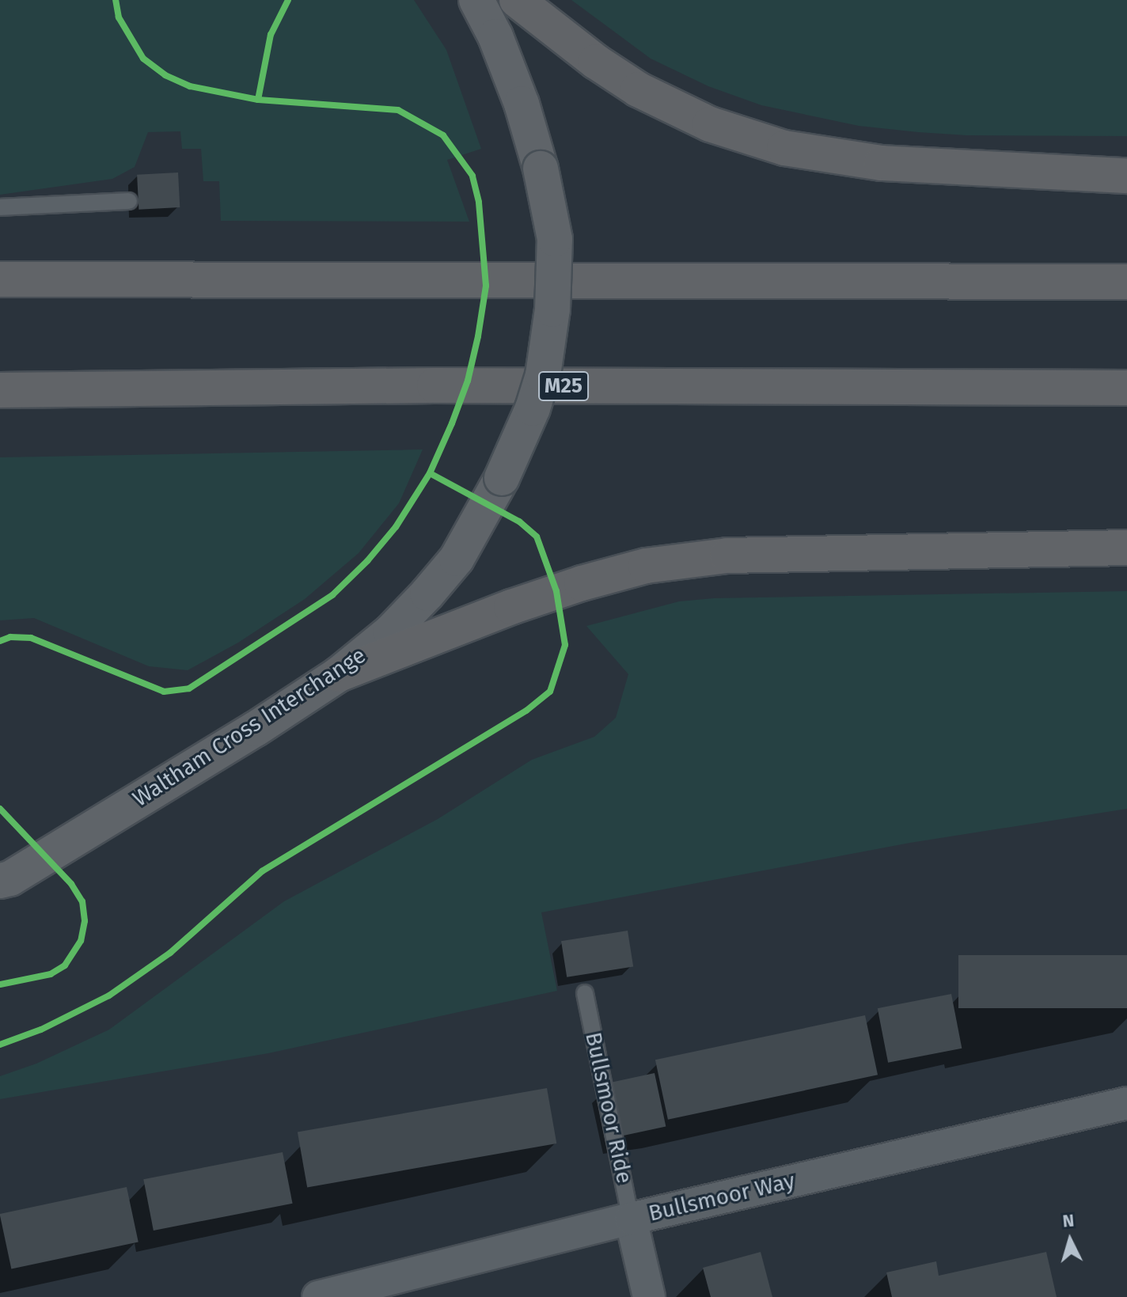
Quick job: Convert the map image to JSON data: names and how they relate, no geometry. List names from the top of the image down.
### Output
{
  "streets": {
    "highway": ["M25", "Waltham Cross Interchange"],
    "street": ["Bullsmoor Ride", "Bullsmoor Way"]
  },
  "crossings": [
    ["Bullsmoor Ride", "Bullsmoor Way"]
  ],
  "north": "top"
}
